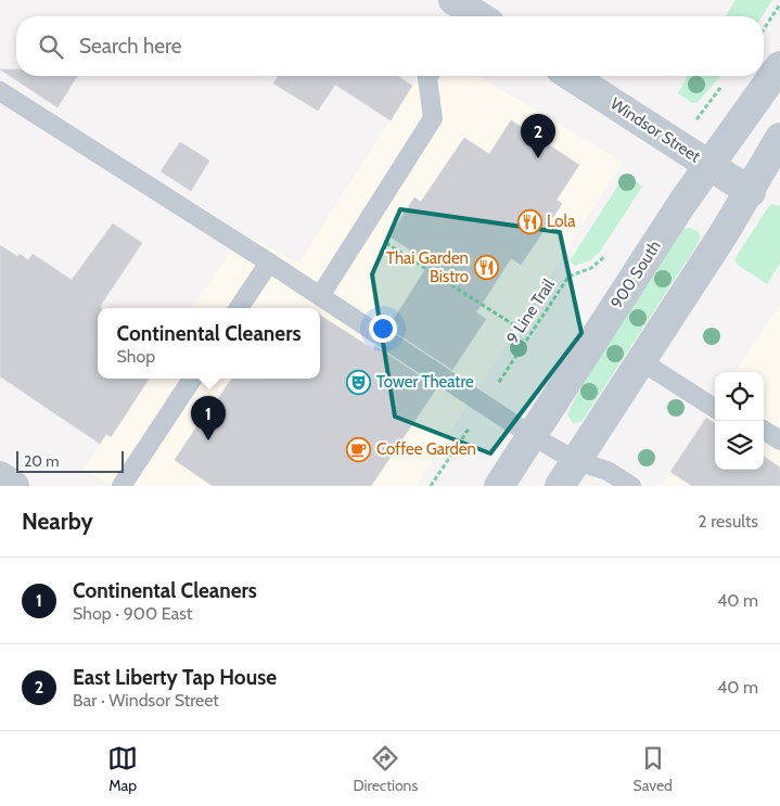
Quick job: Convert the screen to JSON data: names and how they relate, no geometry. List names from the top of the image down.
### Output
{
  "streets": {
    "street": ["Windsor Street", "900 South"],
    "path": ["9 Line Trail"]
  },
  "crossings": [
    ["Windsor Street", "900 South"]
  ],
  "places": {
    "restaurant": ["Lola", "Thai Garden Bistro"],
    "theatre": ["Tower Theatre"],
    "cafe": ["Coffee Garden"]
  },
  "scale_bar": "20 m",
  "page": {
    "search": "Search here",
    "pins": ["2", "1"],
    "popup": ["Continental Cleaners", "Shop"],
    "scale": "20 m",
    "heading": ["Nearby", "2 results"],
    "list": [
      {
        "mark": "1",
        "name": "Continental Cleaners",
        "note": "Shop · 900 East",
        "value": "40 m"
      },
      {
        "mark": "2",
        "name": "East Liberty Tap House",
        "note": "Bar · Windsor Street",
        "value": "40 m"
      }
    ],
    "nav": ["Map", "Directions", "Saved"]
  }
}
